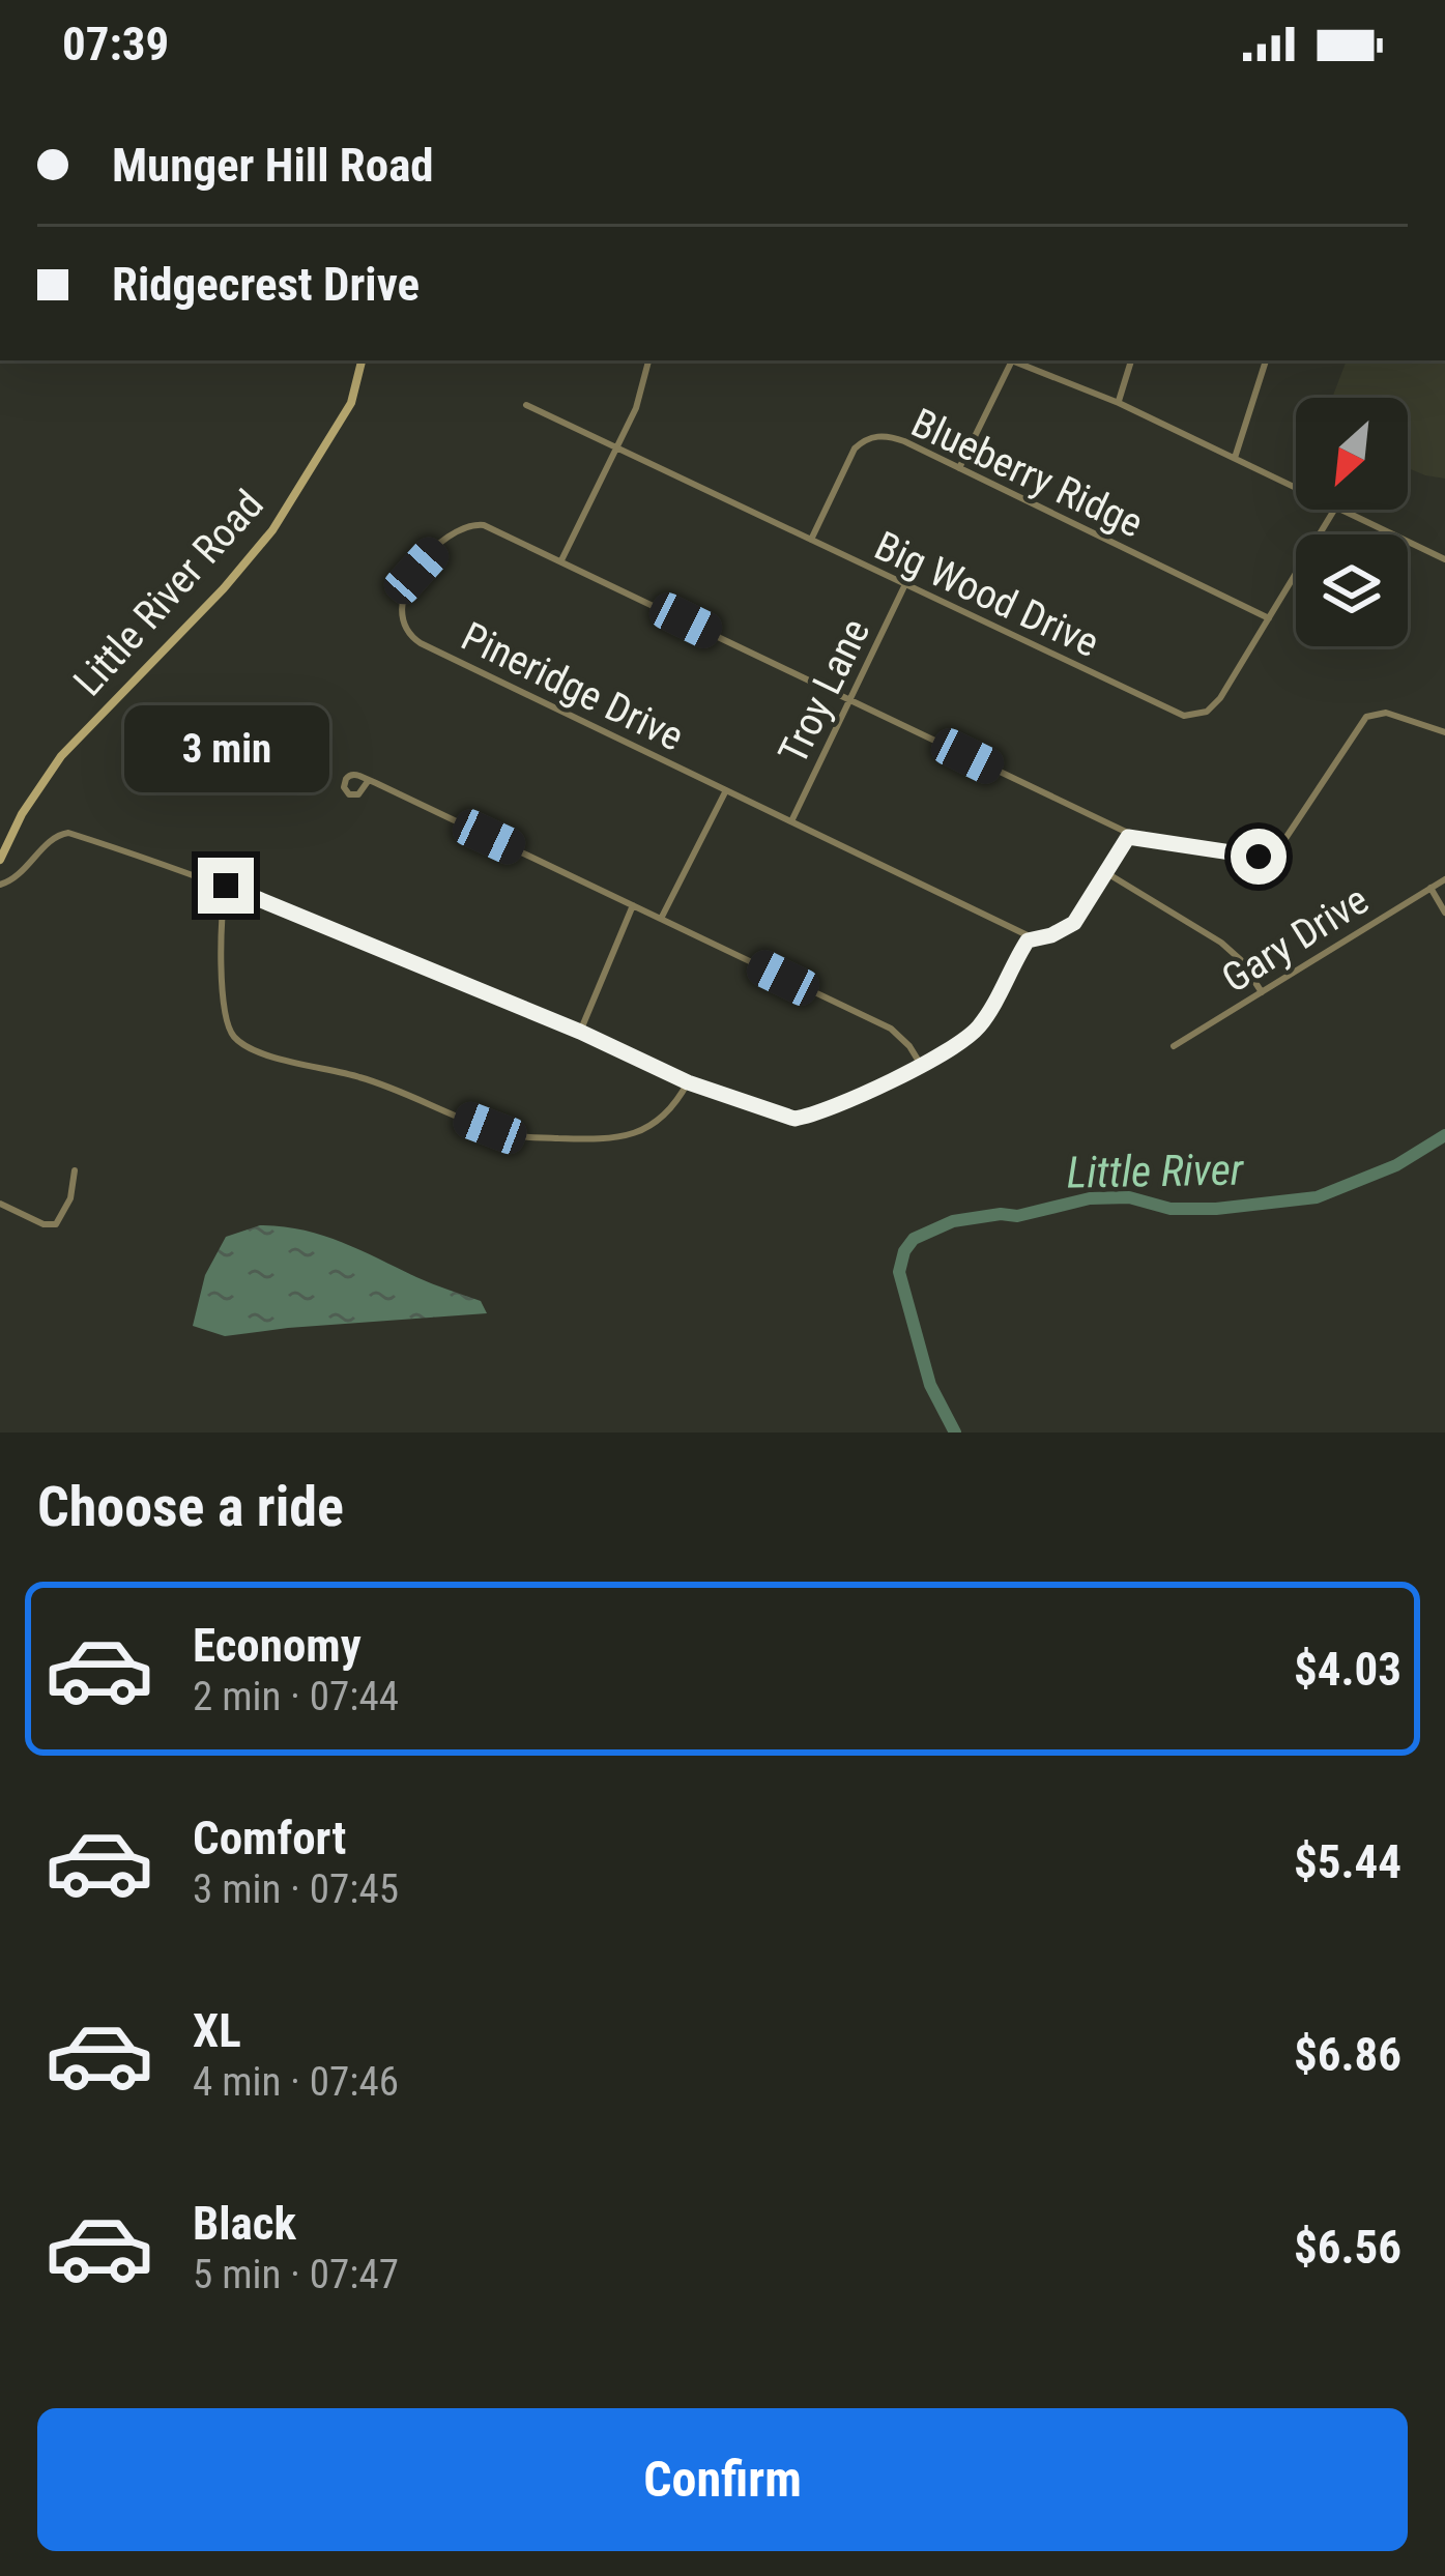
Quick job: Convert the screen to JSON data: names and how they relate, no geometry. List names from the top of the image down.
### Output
{
  "streets": {
    "main road": ["Little River Road"],
    "street": [
      "Blueberry Ridge",
      "Big Wood Drive",
      "Pineridge Drive",
      "Troy Lane",
      "Gary Drive"
    ]
  },
  "crossings": [
    ["Blueberry Ridge", "Big Wood Drive"],
    ["Big Wood Drive", "Troy Lane"],
    ["Pineridge Drive", "Troy Lane"]
  ],
  "water": ["Little River"],
  "north": "bottom left",
  "page": {
    "status": "07:39",
    "banner": ["Munger Hill Road", "Ridgecrest Drive"],
    "bubble": "3 min",
    "heading": "Choose a ride",
    "list": [
      {
        "name": "Economy",
        "note": "2 min · 07:44",
        "value": "$4.03"
      },
      {
        "name": "Comfort",
        "note": "3 min · 07:45",
        "value": "$5.44"
      },
      {
        "name": "XL",
        "note": "4 min · 07:46",
        "value": "$6.86"
      },
      {
        "name": "Black",
        "note": "5 min · 07:47",
        "value": "$6.56"
      }
    ],
    "buttons": "Confirm"
  }
}
